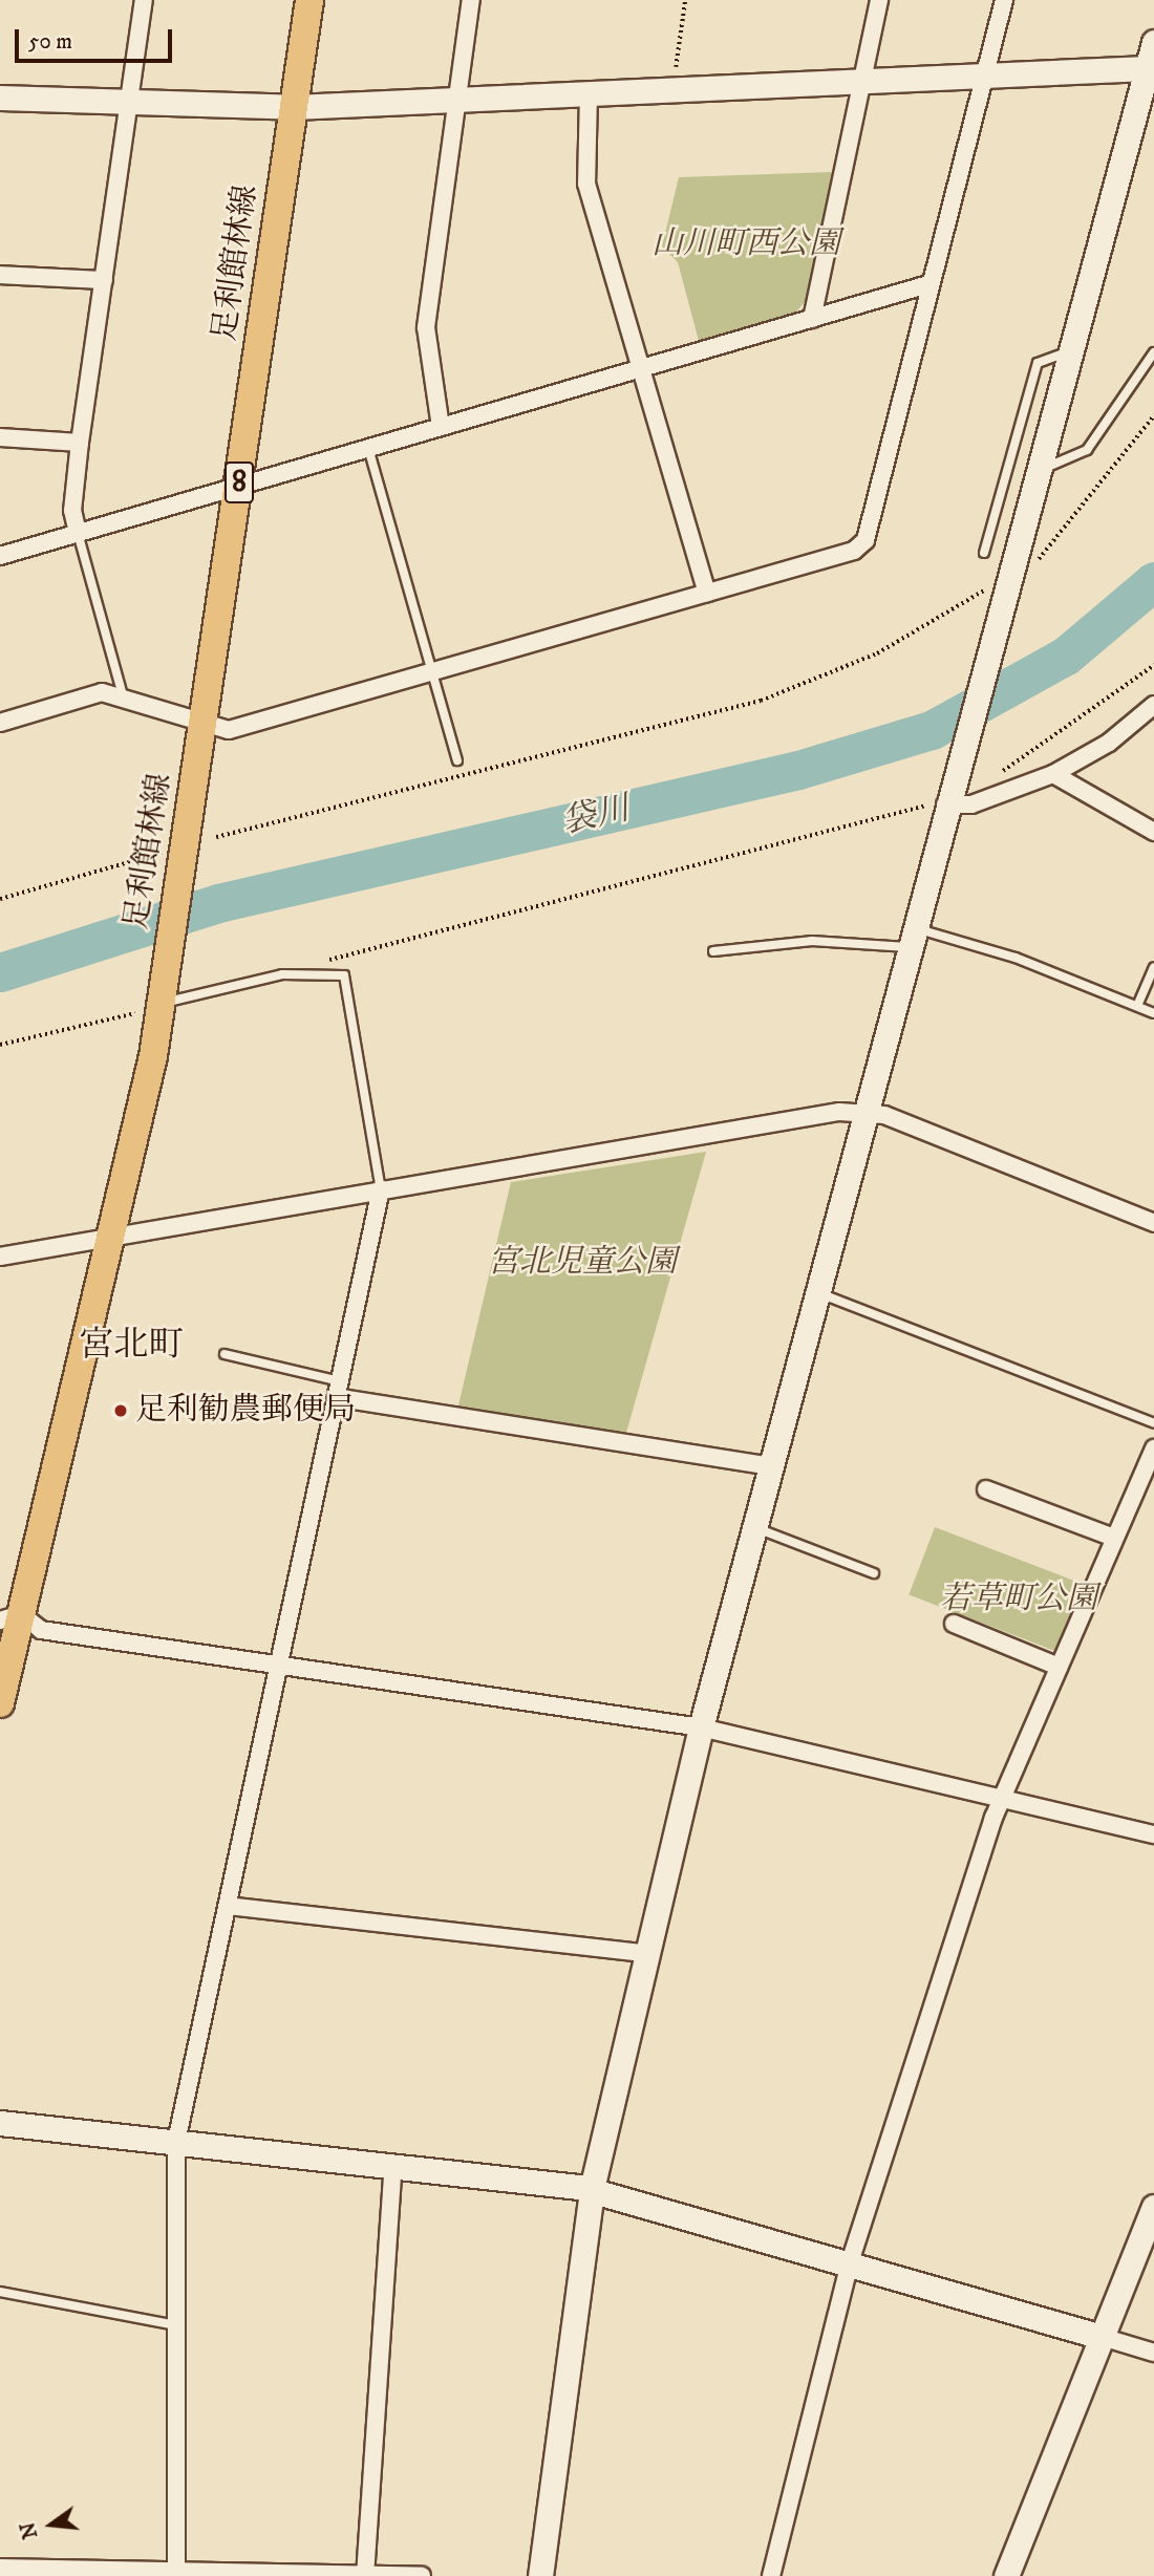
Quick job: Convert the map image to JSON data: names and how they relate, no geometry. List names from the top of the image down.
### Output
{
  "streets": {
    "main road": ["足利館林線", "8"]
  },
  "districts": ["宮北町"],
  "water": ["袋川"],
  "parks": ["山川町西公園", "宮北児童公園", "若草町公園"],
  "places": ["足利勧農郵便局"],
  "scale_bar": "50 m",
  "north": "left"
}
